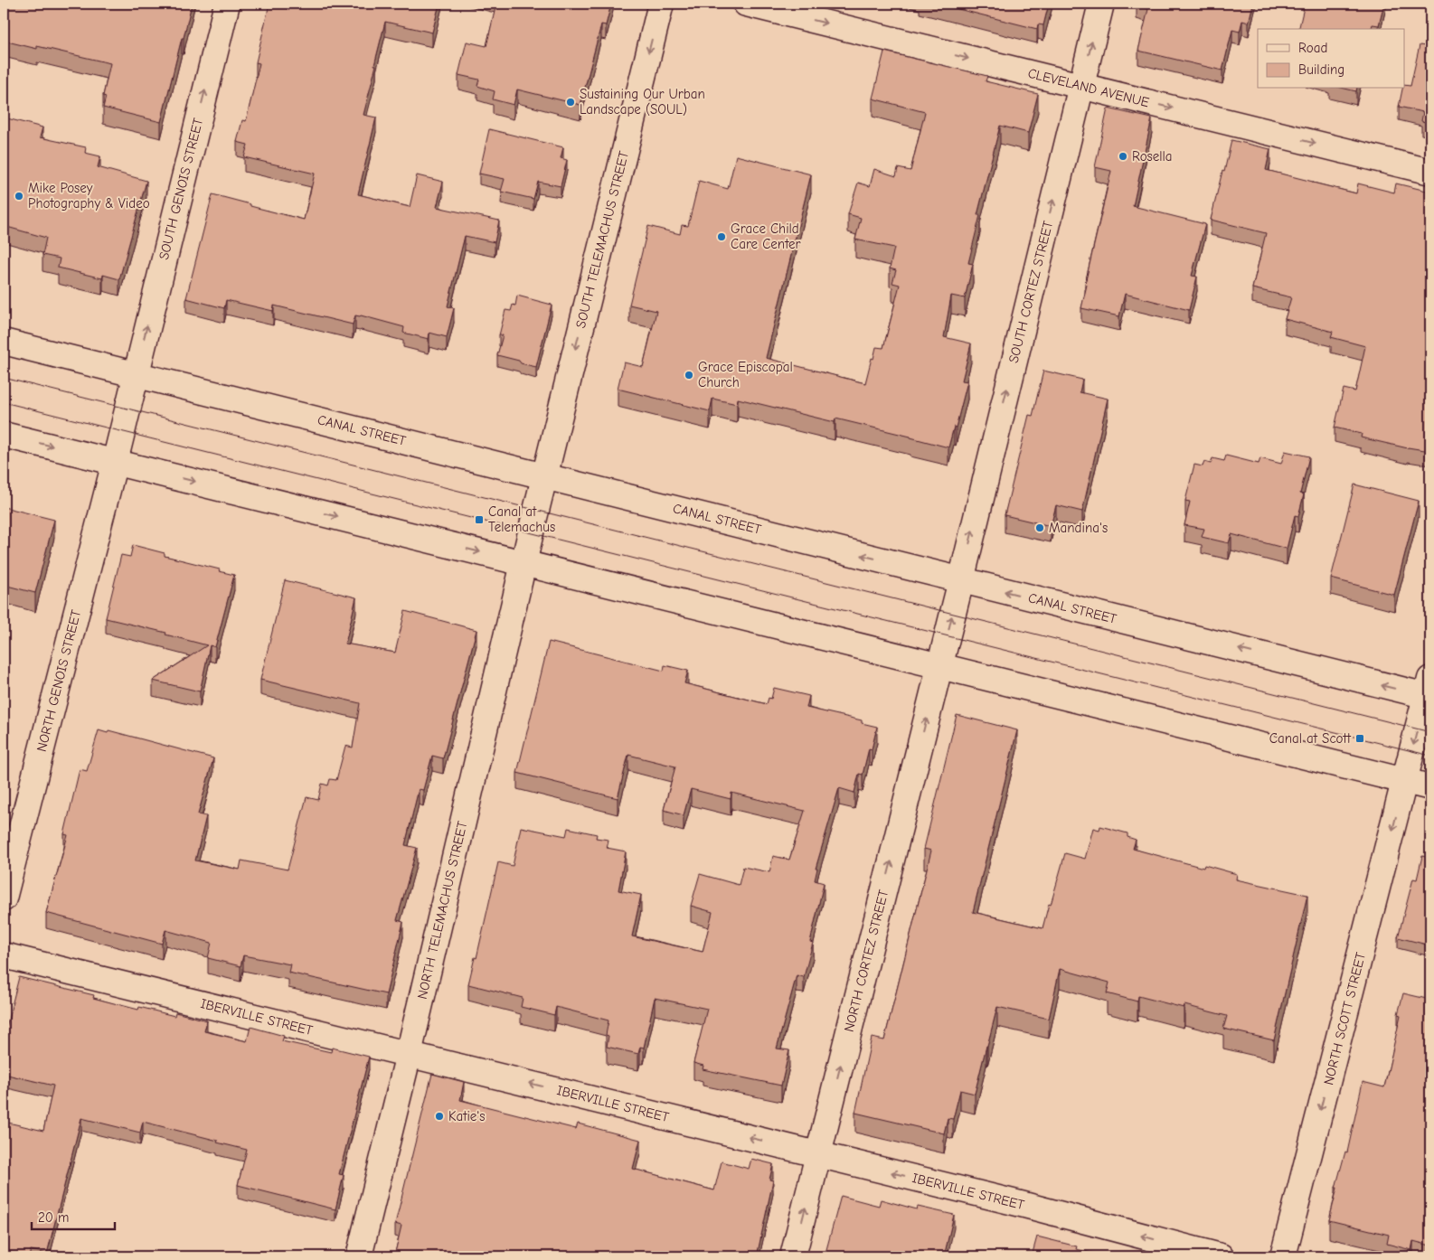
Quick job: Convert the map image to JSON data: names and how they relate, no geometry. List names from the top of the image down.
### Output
{
  "streets": {
    "street": [
      "CLEVELAND AVENUE",
      "SOUTH GENOIS STREET",
      "SOUTH TELEMACHUS STREET",
      "SOUTH CORTEZ STREET",
      "CANAL STREET",
      "NORTH GENOIS STREET",
      "NORTH TELEMACHUS STREET",
      "NORTH CORTEZ STREET",
      "IBERVILLE STREET",
      "NORTH SCOTT STREET"
    ]
  },
  "crossings": [
    ["CLEVELAND AVENUE", "SOUTH CORTEZ STREET"],
    ["SOUTH GENOIS STREET", "CANAL STREET"],
    ["SOUTH GENOIS STREET", "NORTH GENOIS STREET"],
    ["SOUTH TELEMACHUS STREET", "CANAL STREET"],
    ["SOUTH TELEMACHUS STREET", "NORTH TELEMACHUS STREET"],
    ["SOUTH CORTEZ STREET", "CANAL STREET"],
    ["SOUTH CORTEZ STREET", "NORTH CORTEZ STREET"],
    ["CANAL STREET", "NORTH SCOTT STREET"],
    ["NORTH TELEMACHUS STREET", "IBERVILLE STREET"],
    ["NORTH CORTEZ STREET", "IBERVILLE STREET"]
  ],
  "one_way": [
    "CLEVELAND AVENUE",
    "SOUTH GENOIS STREET",
    "SOUTH TELEMACHUS STREET",
    "SOUTH CORTEZ STREET",
    "NORTH CORTEZ STREET",
    "IBERVILLE STREET",
    "NORTH SCOTT STREET"
  ],
  "places": {
    "other": [
      "Sustaining Our Urban Landscape (SOUL)",
      "Rosella",
      "Mike Posey Photography & Video",
      "Grace Child Care Center",
      "Grace Episcopal Church",
      "Mandina's",
      "Katie's"
    ],
    "transit": ["Canal at Telemachus", "Canal at Scott"]
  },
  "legend": ["Road", "Building"],
  "scale_bar": "20 m"
}
